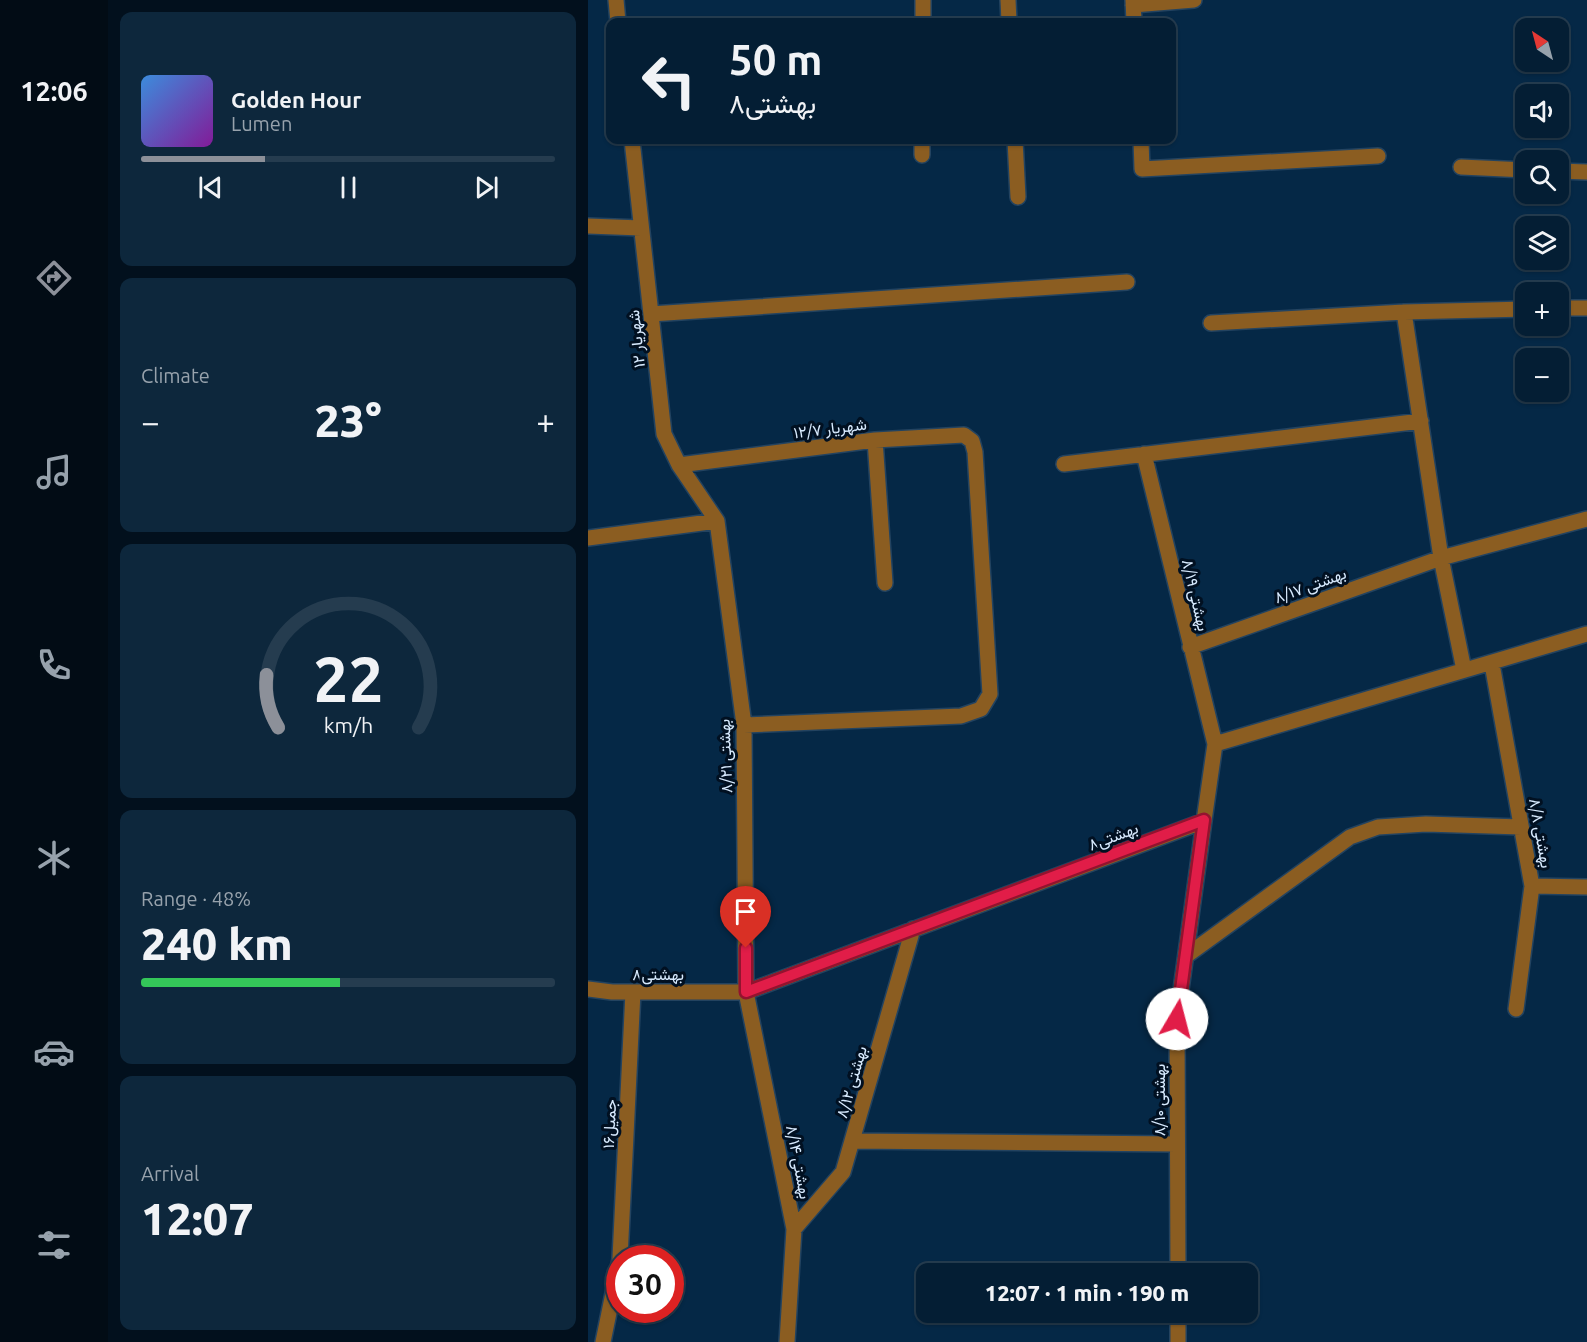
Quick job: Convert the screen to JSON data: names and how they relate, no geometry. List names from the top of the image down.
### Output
{
  "streets": {
    "street": [
      "شهریار ۱۲",
      "شهریار ۱۲/۷",
      "بهشتی ۸/۱۷",
      "بهشتی ۸/۱۹",
      "بهشتی ۸/۲۱",
      "بهشتی ۸/۸",
      "بهشتی۸",
      "بهشتی ۸/۱۲",
      "بهشتی ۸/۱۰",
      "جمیل١۶",
      "بهشتی ۸/۱۴"
    ]
  },
  "crossings": [
    ["شهریار ۱۲", "شهریار ۱۲/۷"],
    ["شهریار ۱۲", "بهشتی ۸/۲۱"],
    ["شهریار ۱۲/۷", "بهشتی ۸/۲۱"],
    ["بهشتی ۸/۱۷", "بهشتی ۸/۱۹"],
    ["بهشتی ۸/۲۱", "بهشتی۸"],
    ["بهشتی ۸/۲۱", "بهشتی ۸/۱۴"],
    ["بهشتی۸", "بهشتی ۸/۱۲"],
    ["بهشتی۸", "بهشتی ۸/۱۰"],
    ["بهشتی۸", "جمیل١۶"],
    ["بهشتی۸", "بهشتی ۸/۱۴"],
    ["بهشتی ۸/۱۲", "بهشتی ۸/۱۴"]
  ],
  "north": "top left",
  "page": {
    "tabs": "12:06",
    "map_buttons": ["+", "−"],
    "turn": ["50 m", "بهشتی۸"],
    "song": ["Golden Hour", "Lumen"],
    "tile": [
      "Climate",
      ["Range · 48%", "240 km"],
      ["Arrival", "12:07"]
    ],
    "heat": ["−", "23°", "+"],
    "limit": "30",
    "trip": "12:07 · 1 min · 190 m",
    "gauge": ["22", "km/h"]
  }
}
